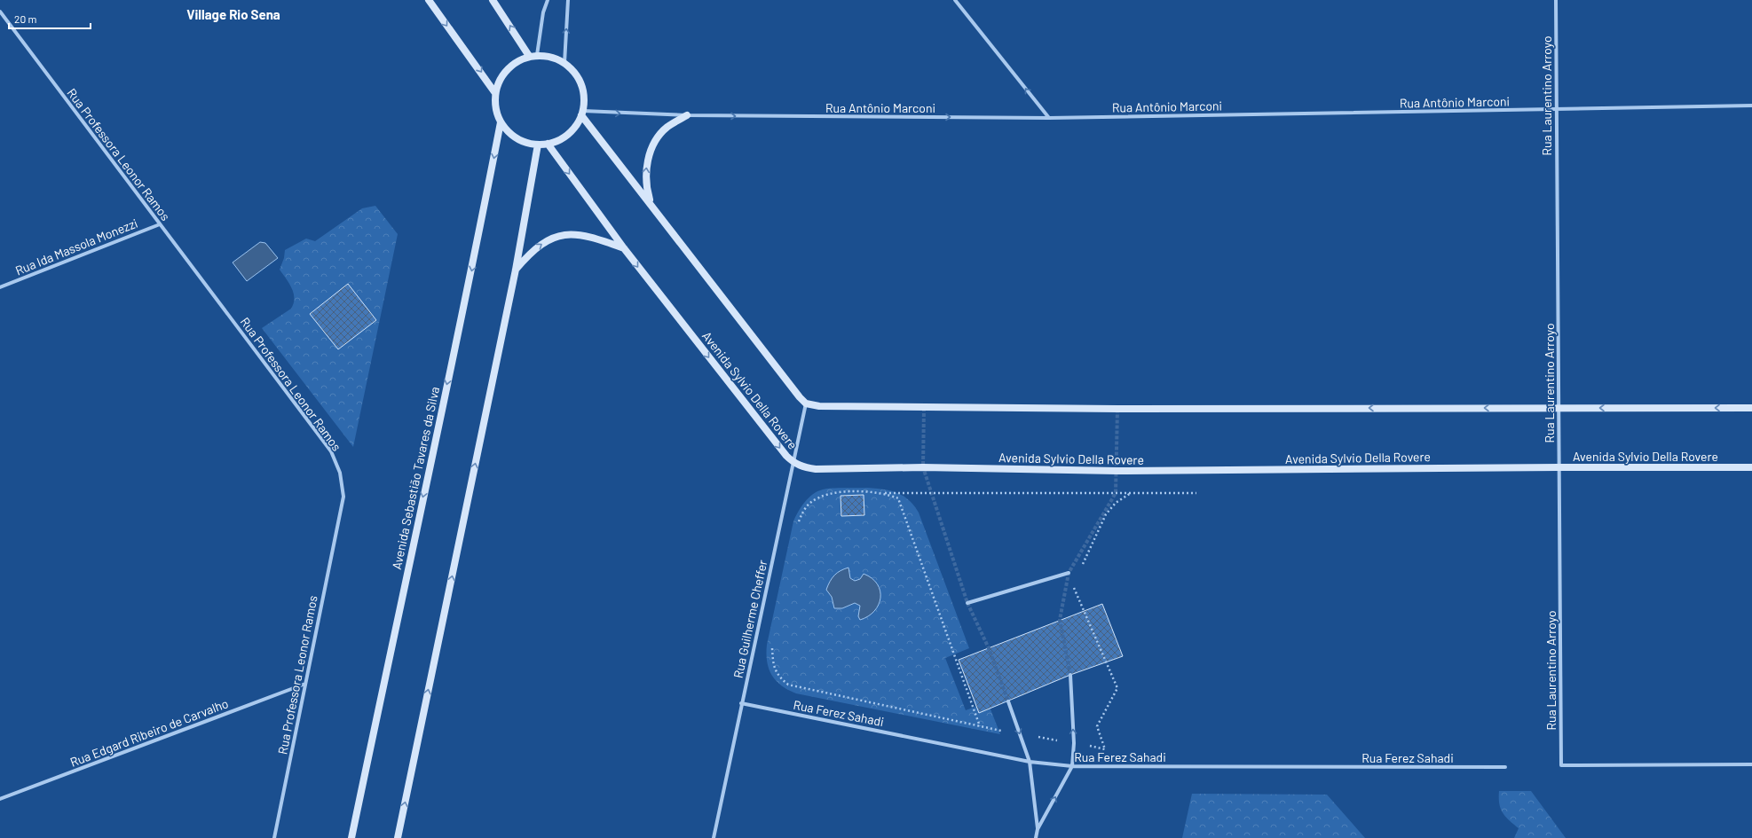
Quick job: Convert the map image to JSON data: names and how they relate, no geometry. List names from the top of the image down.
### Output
{
  "streets": {
    "main road": ["Avenida Sylvio Della Rovere", "Avenida Sebastião Tavares da Silva"],
    "street": [
      "Rua Laurentino Arroyo",
      "Rua Antônio Marconi",
      "Rua Professora Leonor Ramos",
      "Rua Ida Massola Monezzi",
      "Rua Guilherme Cheffer",
      "Rua Ferez Sahadi",
      "Rua Edgard Ribeiro de Carvalho"
    ]
  },
  "crossings": [
    ["Rua Laurentino Arroyo", "Rua Antônio Marconi"],
    ["Rua Laurentino Arroyo", "Avenida Sylvio Della Rovere"],
    ["Rua Antônio Marconi", "Avenida Sylvio Della Rovere"],
    ["Rua Antônio Marconi", "Avenida Sebastião Tavares da Silva"],
    ["Rua Professora Leonor Ramos", "Rua Ida Massola Monezzi"],
    ["Rua Professora Leonor Ramos", "Rua Edgard Ribeiro de Carvalho"],
    ["Avenida Sylvio Della Rovere", "Avenida Sebastião Tavares da Silva"],
    ["Avenida Sylvio Della Rovere", "Rua Guilherme Cheffer"],
    ["Rua Guilherme Cheffer", "Rua Ferez Sahadi"]
  ],
  "one_way": ["Rua Antônio Marconi"],
  "districts": ["Village Rio Sena"],
  "scale_bar": "20 m"
}
